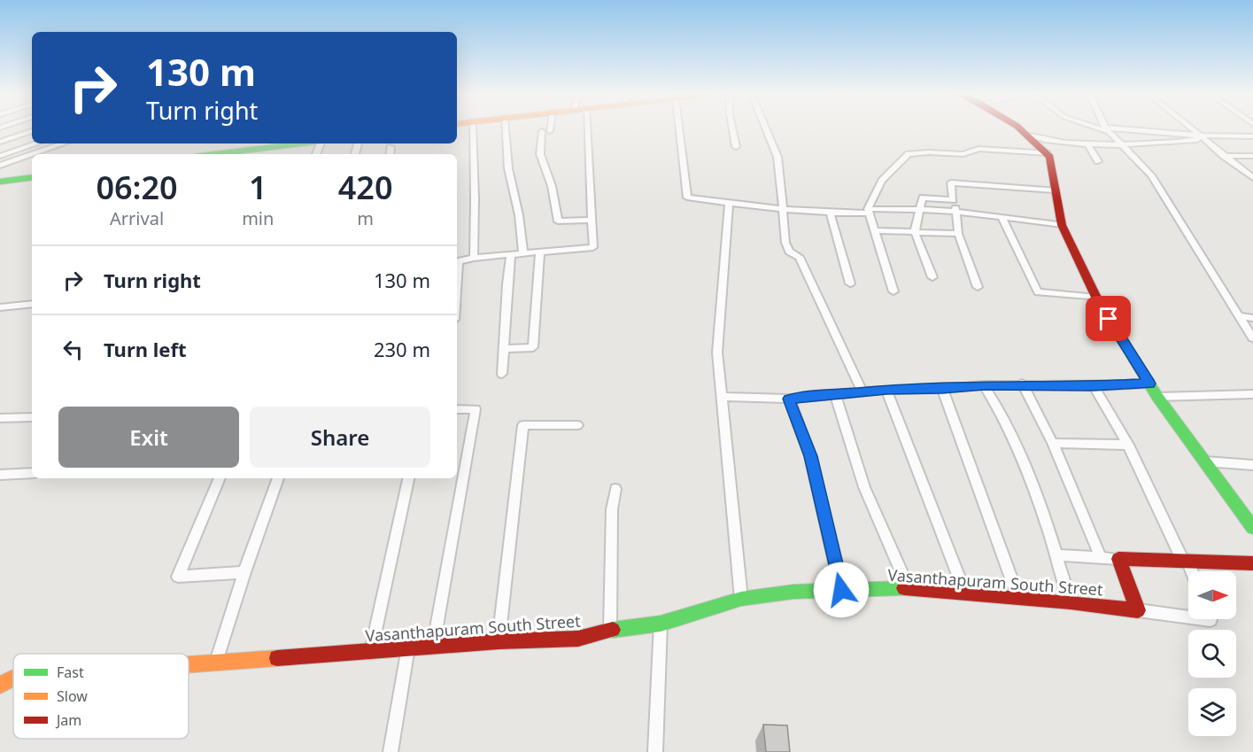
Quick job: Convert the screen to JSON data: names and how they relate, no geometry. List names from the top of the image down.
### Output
{
  "streets": {
    "main road": ["Vasanthapuram South Street"]
  },
  "legend": ["Fast", "Slow", "Jam"],
  "north": "right",
  "page": {
    "turn": ["130 m", "Turn right"],
    "eta": [
      "06:20",
      "Arrival",
      "1",
      "min",
      "420",
      "m"
    ],
    "list": [
      {
        "name": "Turn right",
        "value": "130 m"
      },
      {
        "name": "Turn left",
        "value": "230 m"
      }
    ],
    "buttons": ["Exit", "Share"]
  }
}
